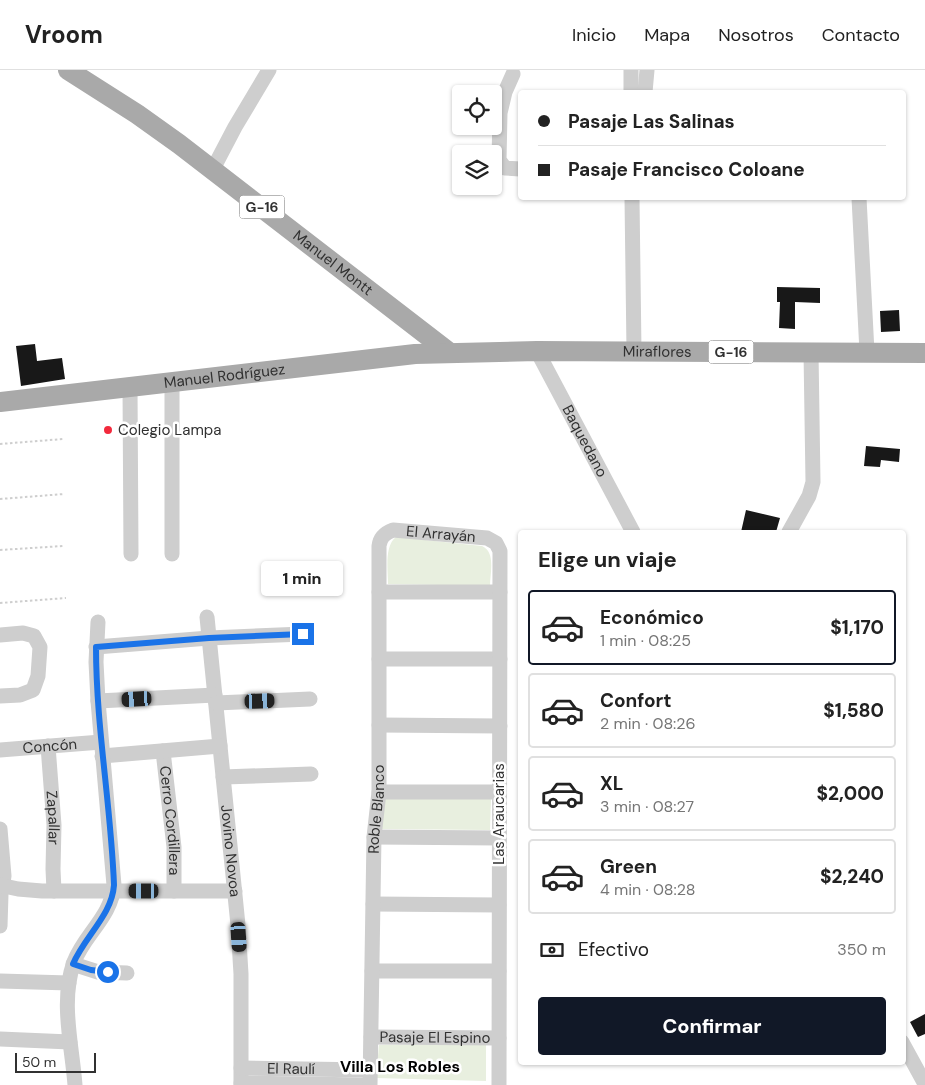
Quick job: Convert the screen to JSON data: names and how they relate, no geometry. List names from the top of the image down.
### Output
{
  "streets": {
    "main road": [
      "G-16",
      "Manuel Montt",
      "Miraflores",
      "Manuel Rodríguez"
    ],
    "street": [
      "Baquedano",
      "El Arrayán",
      "Concón",
      "Roble Blanco",
      "Las Araucarias",
      "Zapallar",
      "Cerro Cordillera",
      "Jovino Novoa",
      "Pasaje El Espino",
      "El Raulí"
    ]
  },
  "crossings": [
    ["Manuel Montt", "Miraflores"],
    ["Manuel Montt", "Manuel Rodríguez"],
    ["Miraflores", "Manuel Rodríguez"],
    ["Miraflores", "Baquedano"],
    ["El Arrayán", "Roble Blanco"],
    ["El Arrayán", "Las Araucarias"],
    ["Concón", "Zapallar"],
    ["Concón", "Cerro Cordillera"],
    ["Concón", "Jovino Novoa"],
    ["Roble Blanco", "Pasaje El Espino"],
    ["Roble Blanco", "El Raulí"],
    ["Las Araucarias", "Pasaje El Espino"],
    ["Jovino Novoa", "El Raulí"]
  ],
  "districts": ["Villa Los Robles"],
  "places": ["Colegio Lampa"],
  "scale_bar": "50 m",
  "page": {
    "header": "Vroom",
    "nav": [
      "Inicio",
      "Mapa",
      "Nosotros",
      "Contacto"
    ],
    "banner": ["Pasaje Las Salinas", "Pasaje Francisco Coloane"],
    "heading": "Elige un viaje",
    "bubble": "1 min",
    "list": [
      {
        "name": "Económico",
        "note": "1 min · 08:25",
        "value": "$1,170"
      },
      {
        "name": "Confort",
        "note": "2 min · 08:26",
        "value": "$1,580"
      },
      {
        "name": "XL",
        "note": "3 min · 08:27",
        "value": "$2,000"
      },
      {
        "name": "Green",
        "note": "4 min · 08:28",
        "value": "$2,240"
      }
    ],
    "pay": ["Efectivo", "350 m"],
    "buttons": "Confirmar",
    "scale": "50 m"
  }
}
